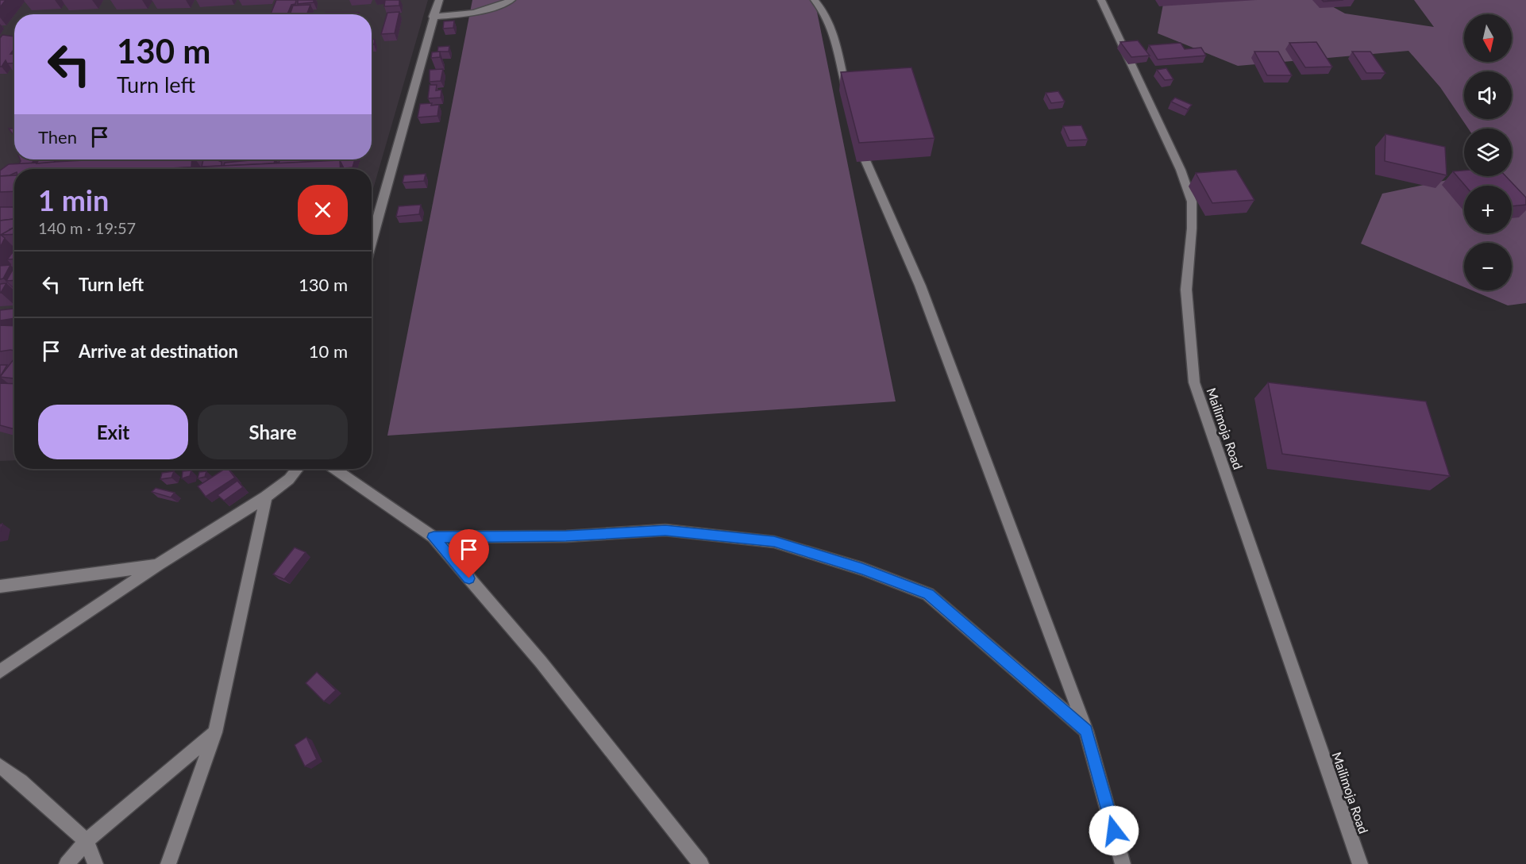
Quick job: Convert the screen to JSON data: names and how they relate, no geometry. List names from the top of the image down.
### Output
{
  "streets": {
    "street": ["Mailimoja Road"]
  },
  "north": "bottom",
  "page": {
    "map_buttons": ["+", "−"],
    "turn": ["130 m", "Turn left"],
    "then": "Then",
    "heading": ["1 min", "140 m · 19:57"],
    "list": [
      {
        "name": "Turn left",
        "value": "130 m"
      },
      {
        "name": "Arrive at destination",
        "value": "10 m"
      }
    ],
    "buttons": ["Exit", "Share"]
  }
}
